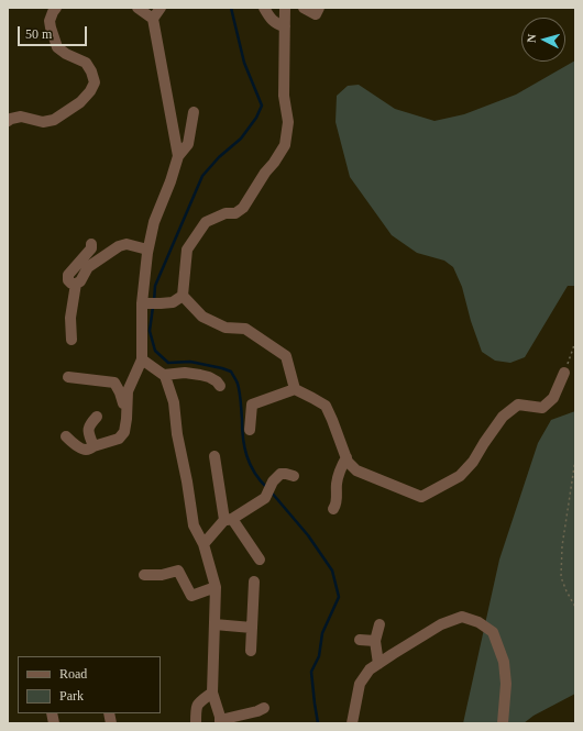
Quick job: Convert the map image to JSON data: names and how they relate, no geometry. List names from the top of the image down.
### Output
{
  "legend": ["Road", "Park"],
  "scale_bar": "50 m",
  "north": "left"
}
